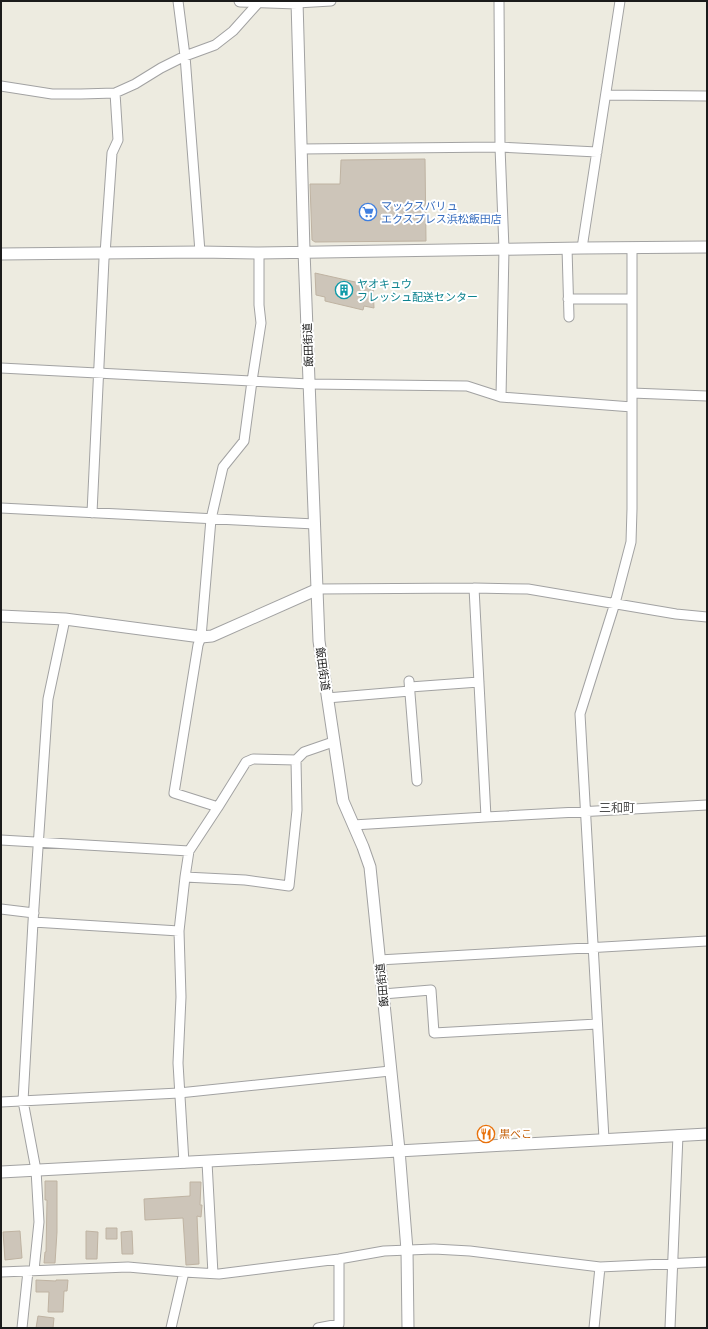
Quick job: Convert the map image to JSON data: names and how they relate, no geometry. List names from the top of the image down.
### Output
{
  "streets": {
    "street": ["飯田街道"]
  },
  "districts": ["三和町"],
  "places": {
    "supermarket": ["マックスバリュ エクスプレス浜松飯田店"],
    "building": ["ヤオキュウ フレッシュ配送センター"],
    "restaurant": ["黒べこ"]
  }
}
